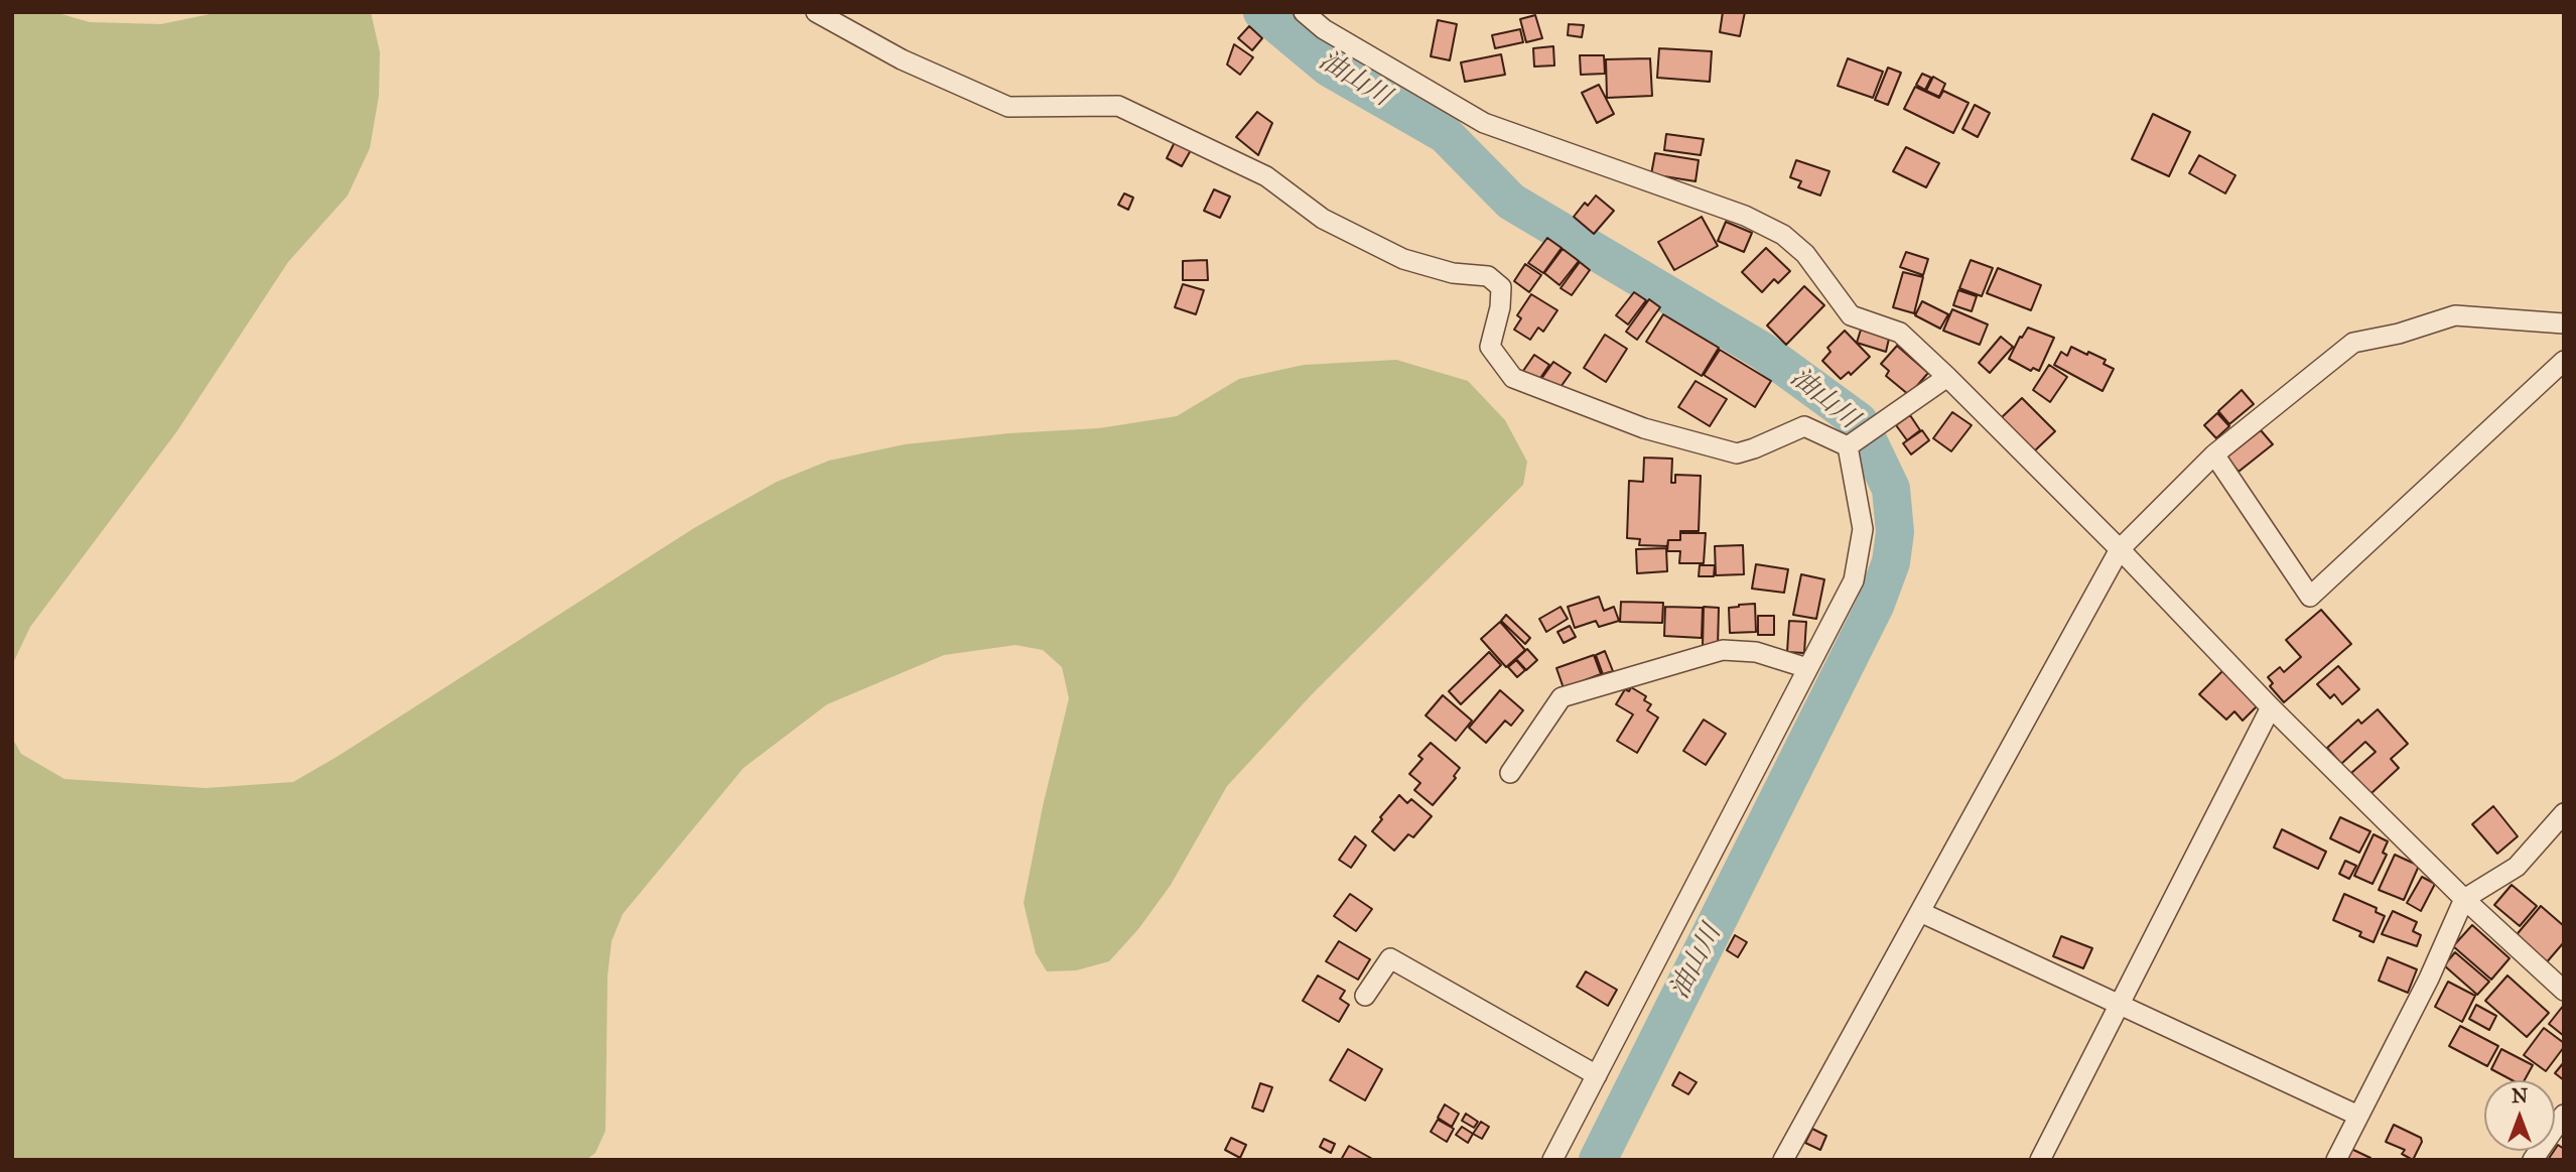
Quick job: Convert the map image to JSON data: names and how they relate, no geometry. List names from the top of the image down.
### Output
{
  "water": ["油山川"],
  "north": "top"
}
